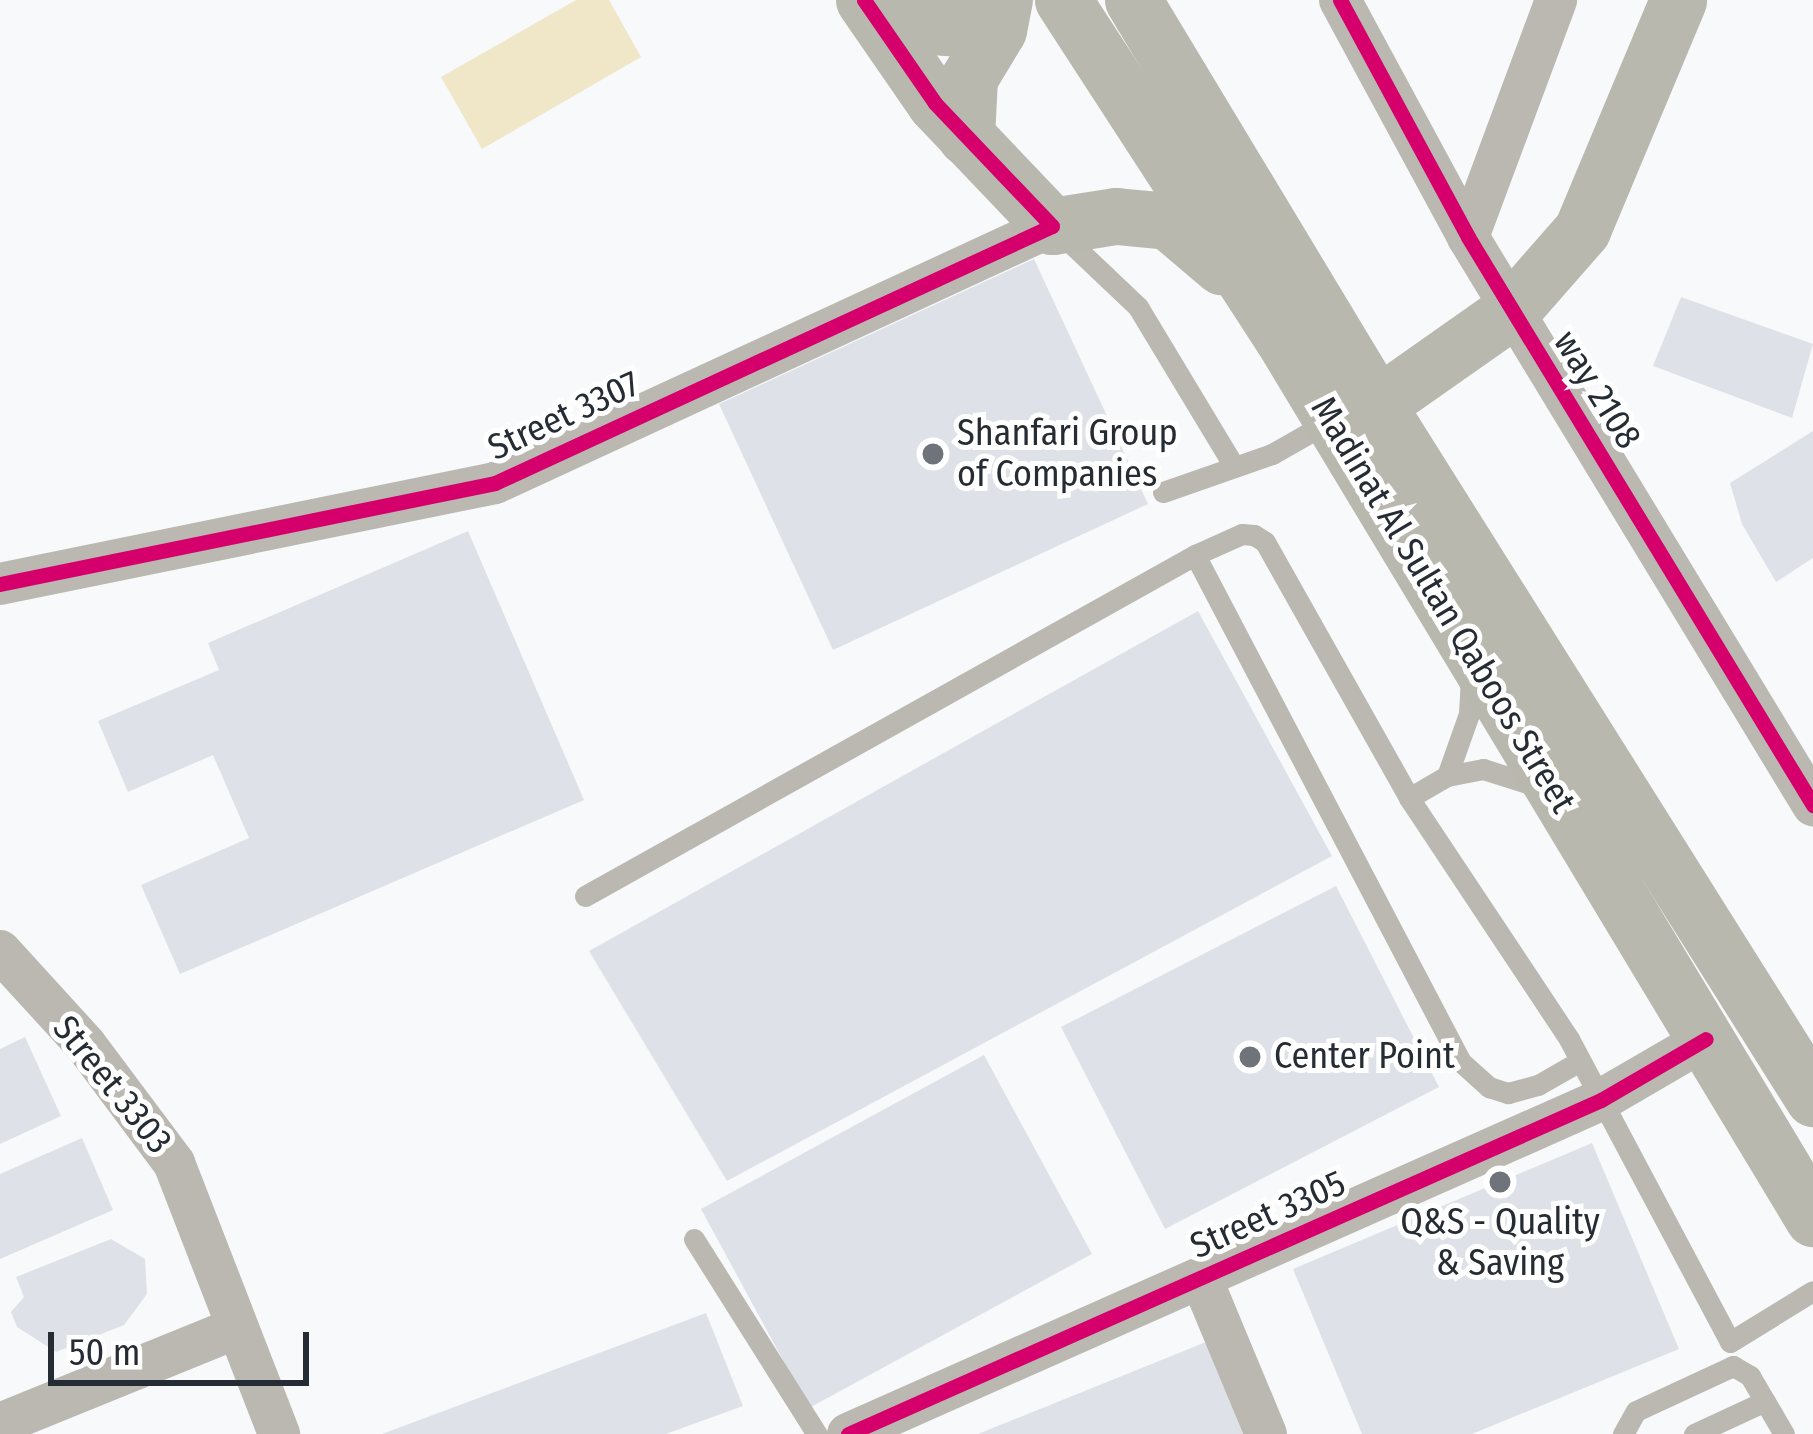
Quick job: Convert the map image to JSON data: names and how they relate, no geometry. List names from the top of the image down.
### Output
{
  "streets": {
    "main road": ["Madinat Al Sultan Qaboos Street"],
    "street": [
      "way 2108",
      "Street 3307",
      "Street 3303",
      "Street 3305"
    ]
  },
  "crossings": [
    ["Madinat Al Sultan Qaboos Street", "Street 3305"]
  ],
  "places": ["Shanfari Group of Companies", "Center Point", "Q&S - Quality & Saving"],
  "scale_bar": "50 m"
}
